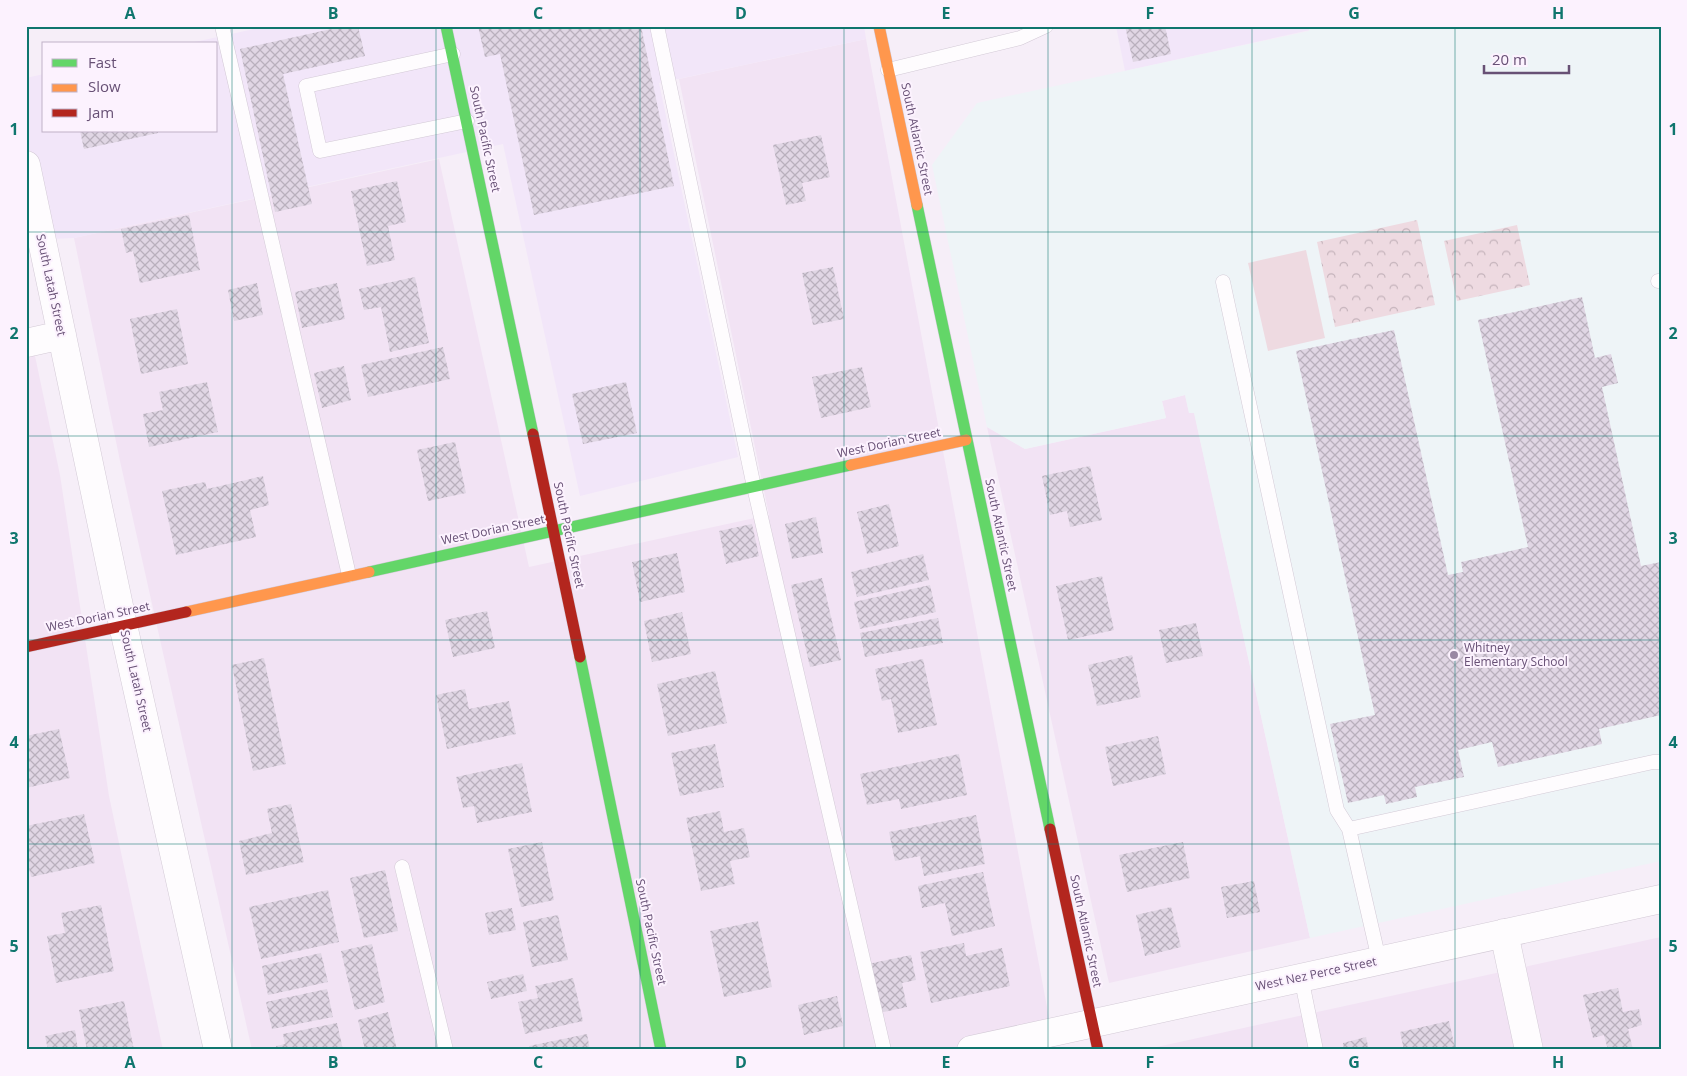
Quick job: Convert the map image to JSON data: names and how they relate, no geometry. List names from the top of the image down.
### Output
{
  "streets": {
    "street": [
      "South Pacific Street",
      "South Atlantic Street",
      "South Latah Street",
      "West Dorian Street",
      "West Nez Perce Street"
    ]
  },
  "crossings": [
    ["South Pacific Street", "West Dorian Street"],
    ["South Atlantic Street", "West Dorian Street"],
    ["South Atlantic Street", "West Nez Perce Street"],
    ["South Latah Street", "West Dorian Street"]
  ],
  "places": ["Whitney Elementary School"],
  "legend": ["Fast", "Slow", "Jam"],
  "scale_bar": "20 m",
  "grid": {
    "columns": [
      "A",
      "B",
      "C",
      "D",
      "E",
      "F",
      "G",
      "H"
    ],
    "rows": [
      "1",
      "2",
      "3",
      "4",
      "5"
    ]
  }
}
